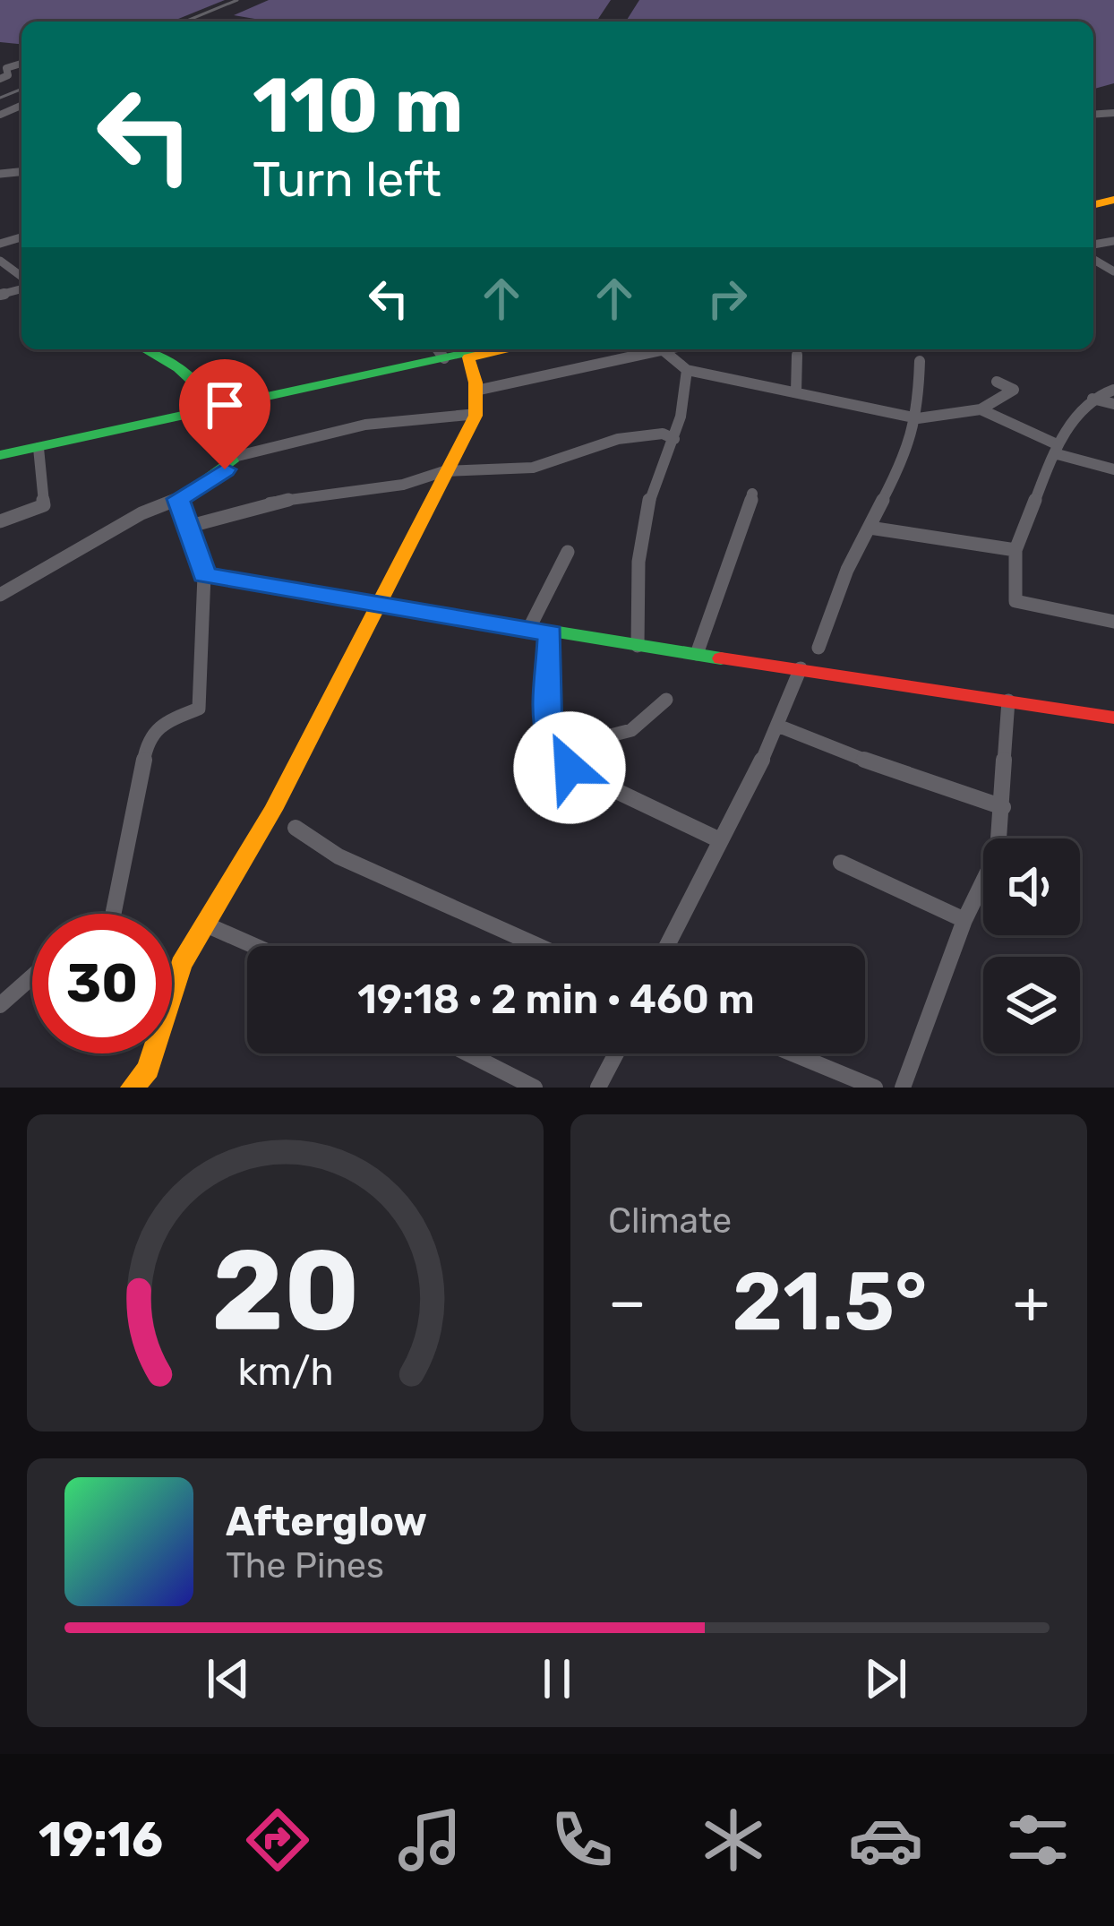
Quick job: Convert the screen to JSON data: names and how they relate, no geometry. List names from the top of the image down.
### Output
{
  "page": {
    "turn": ["110 m", "Turn left"],
    "limit": "30",
    "trip": "19:18 · 2 min · 460 m",
    "tile": "Climate",
    "heat": ["−", "21.5°", "+"],
    "song": ["Afterglow", "The Pines"],
    "tabs": "19:16",
    "gauge": ["20", "km/h"]
  }
}
